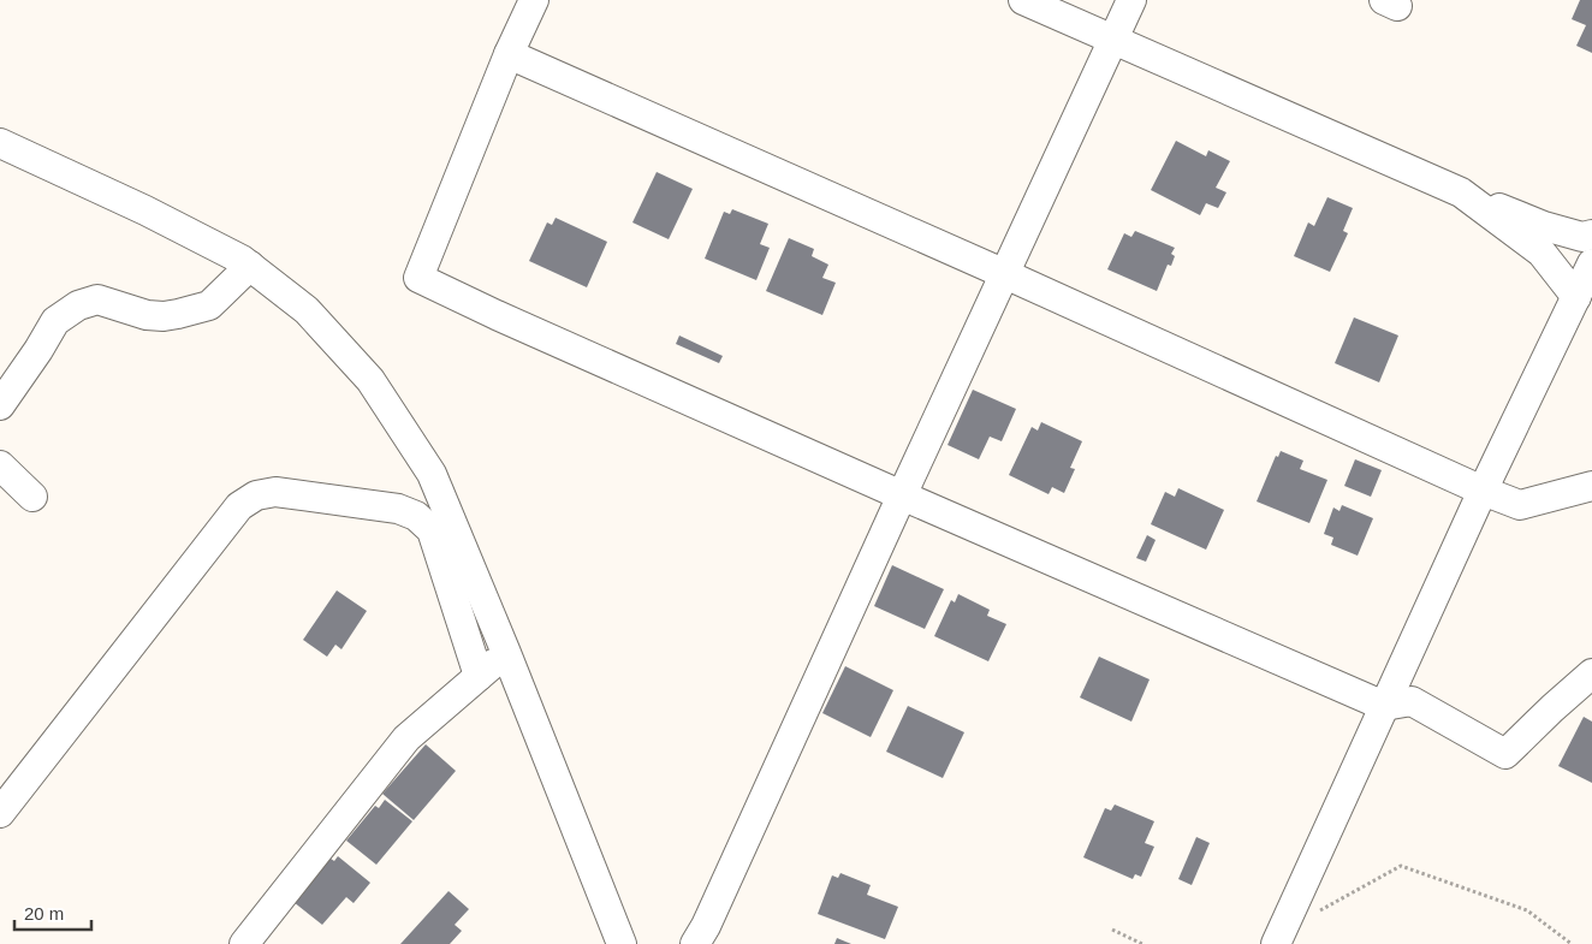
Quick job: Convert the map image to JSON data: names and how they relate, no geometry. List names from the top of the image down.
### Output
{
  "scale_bar": "20 m"
}
